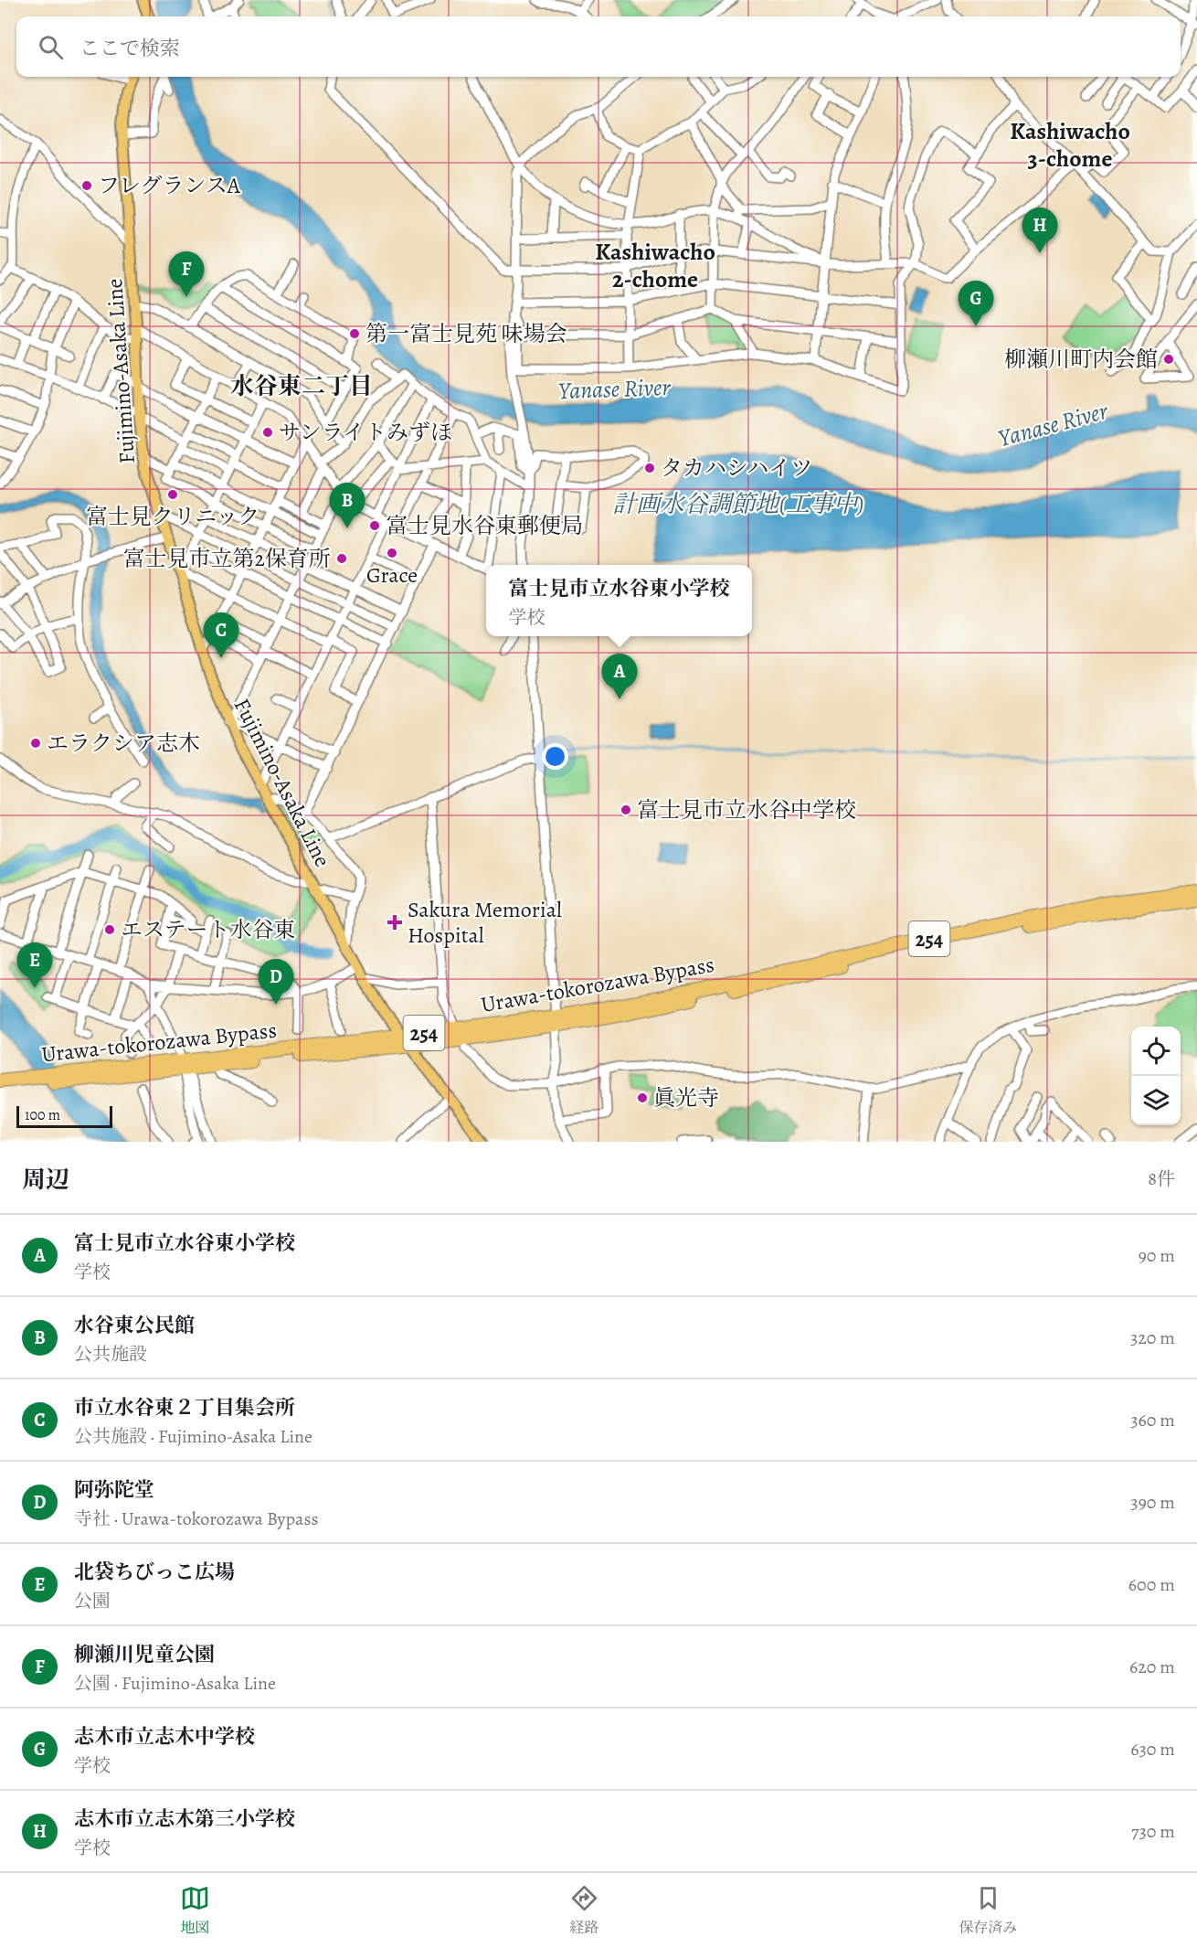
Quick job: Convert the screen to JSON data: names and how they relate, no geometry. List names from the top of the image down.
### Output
{
  "streets": {
    "highway": ["254", "Urawa-tokorozawa Bypass"],
    "main road": ["Fujimino-Asaka Line"]
  },
  "crossings": [
    ["Fujimino-Asaka Line", "Urawa-tokorozawa Bypass"]
  ],
  "districts": ["Kashiwacho 3-chome", "Kashiwacho 2-chome", "水谷東二丁目"],
  "water": ["Yanase River", "計画水谷調節地(工事中)"],
  "places": {
    "other": [
      "フレグランスA",
      "第一富士見苑 味場会",
      "柳瀬川町内会館",
      "サンライトみずほ",
      "タカハシハイツ",
      "富士見クリニック",
      "富士見水谷東郵便局",
      "Grace",
      "富士見市立第2保育所",
      "エラクシア志木",
      "富士見市立水谷中学校",
      "エステート水谷東",
      "眞光寺"
    ],
    "health": ["Sakura Memorial Hospital"]
  },
  "scale_bar": "100 m",
  "page": {
    "search": "ここで検索",
    "pins": [
      "H",
      "F",
      "G",
      "B",
      "C",
      "A",
      "E",
      "D"
    ],
    "popup": ["富士見市立水谷東小学校", "学校"],
    "scale": "100 m",
    "heading": ["周辺", "8件"],
    "list": [
      {
        "mark": "A",
        "name": "富士見市立水谷東小学校",
        "note": "学校",
        "value": "90 m"
      },
      {
        "mark": "B",
        "name": "水谷東公民館",
        "note": "公共施設",
        "value": "320 m"
      },
      {
        "mark": "C",
        "name": "市立水谷東２丁目集会所",
        "note": "公共施設 · Fujimino-Asaka Line",
        "value": "360 m"
      },
      {
        "mark": "D",
        "name": "阿弥陀堂",
        "note": "寺社 · Urawa-tokorozawa Bypass",
        "value": "390 m"
      },
      {
        "mark": "E",
        "name": "北袋ちびっこ広場",
        "note": "公園",
        "value": "600 m"
      },
      {
        "mark": "F",
        "name": "柳瀬川児童公園",
        "note": "公園 · Fujimino-Asaka Line",
        "value": "620 m"
      },
      {
        "mark": "G",
        "name": "志木市立志木中学校",
        "note": "学校",
        "value": "630 m"
      },
      {
        "mark": "H",
        "name": "志木市立志木第三小学校",
        "note": "学校",
        "value": "730 m"
      }
    ],
    "nav": ["地図", "経路", "保存済み"]
  }
}
